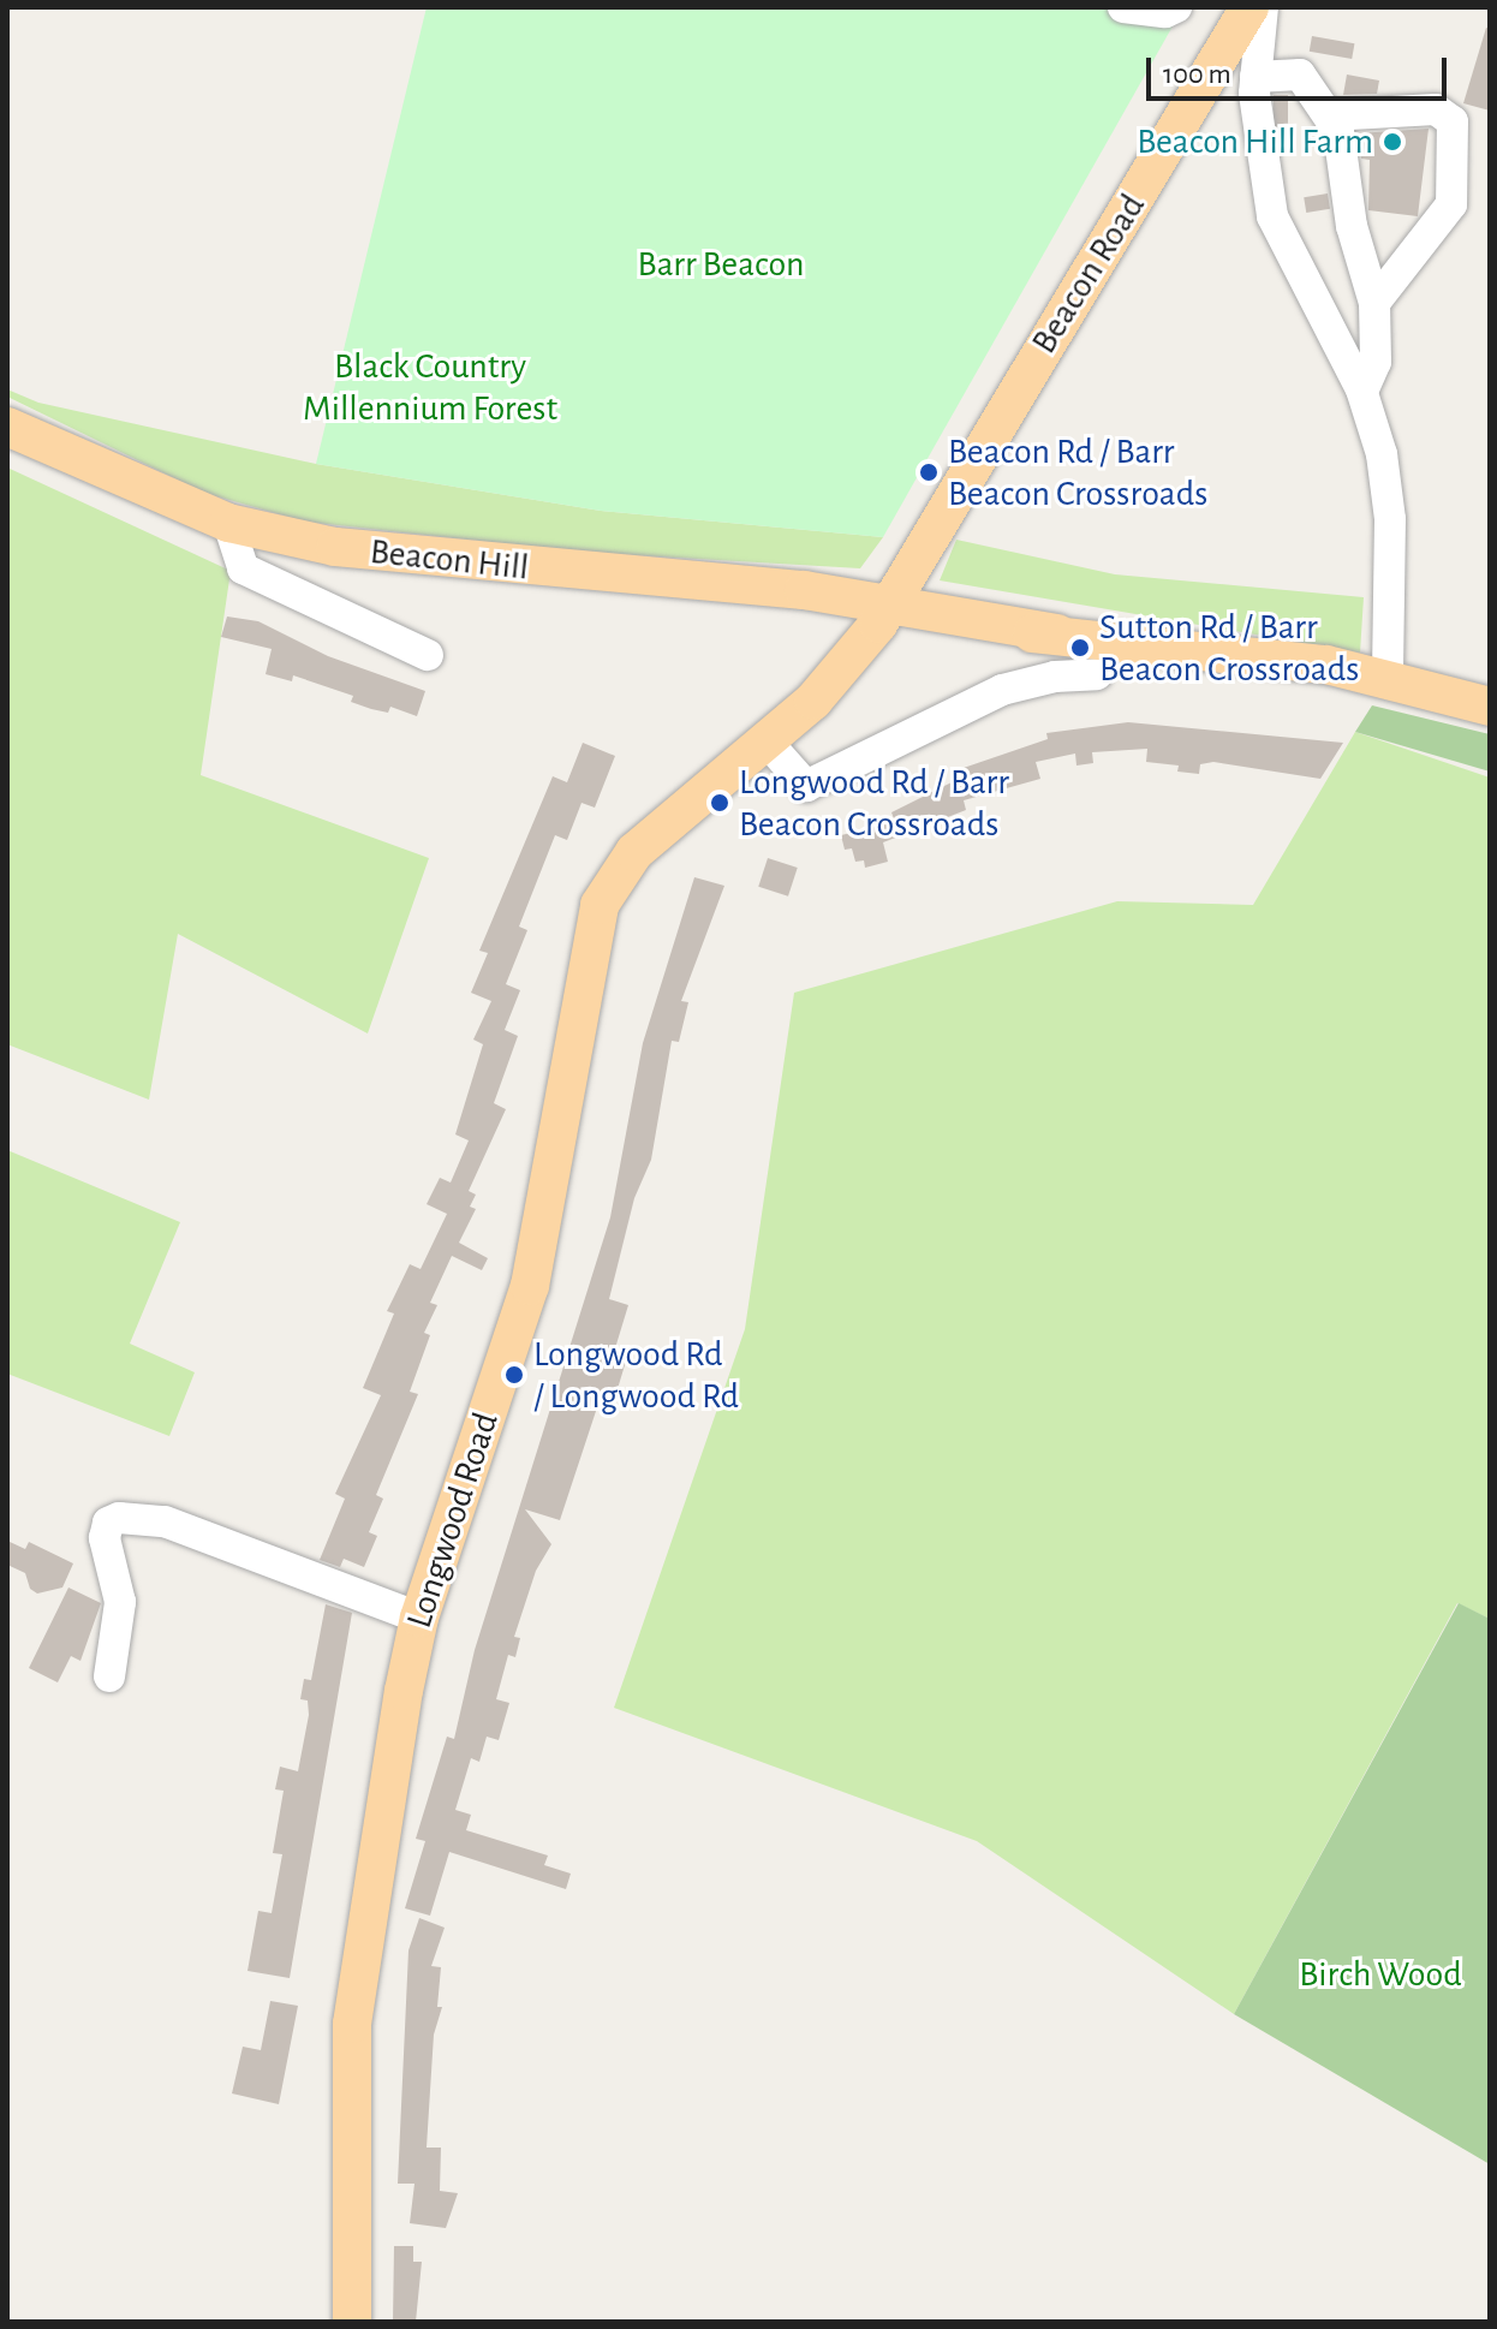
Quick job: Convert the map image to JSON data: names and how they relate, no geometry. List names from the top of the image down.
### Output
{
  "streets": {
    "main road": ["Beacon Road", "Beacon Hill", "Longwood Road"]
  },
  "crossings": [
    ["Beacon Road", "Beacon Hill"],
    ["Beacon Road", "Longwood Road"],
    ["Beacon Hill", "Longwood Road"]
  ],
  "parks": ["Barr Beacon", "Black Country Millennium Forest", "Birch Wood"],
  "places": [
    "Beacon Hill Farm",
    "Beacon Rd / Barr Beacon Crossroads",
    "Sutton Rd / Barr Beacon Crossroads",
    "Longwood Rd / Barr Beacon Crossroads",
    "Longwood Rd / Longwood Rd"
  ],
  "scale_bar": "100 m"
}
